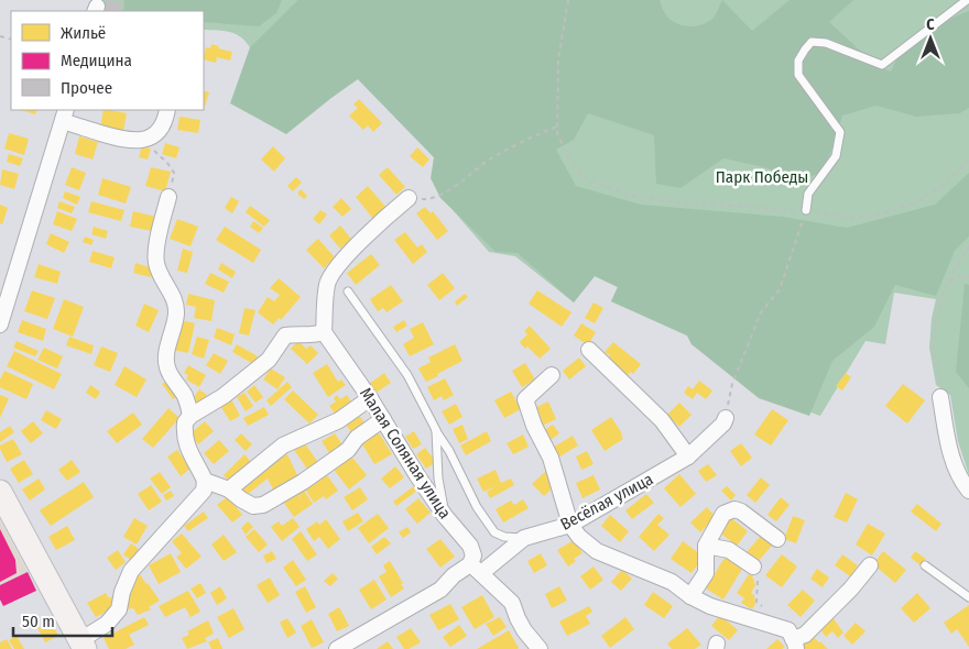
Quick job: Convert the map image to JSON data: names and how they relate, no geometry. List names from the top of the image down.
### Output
{
  "streets": {
    "street": ["Малая Соляная улица", "Весёлая улица"]
  },
  "crossings": [
    ["Малая Соляная улица", "Весёлая улица"]
  ],
  "parks": ["Парк Победы"],
  "legend": ["Жильё", "Медицина", "Прочее"],
  "scale_bar": "50 m",
  "north": "top"
}
